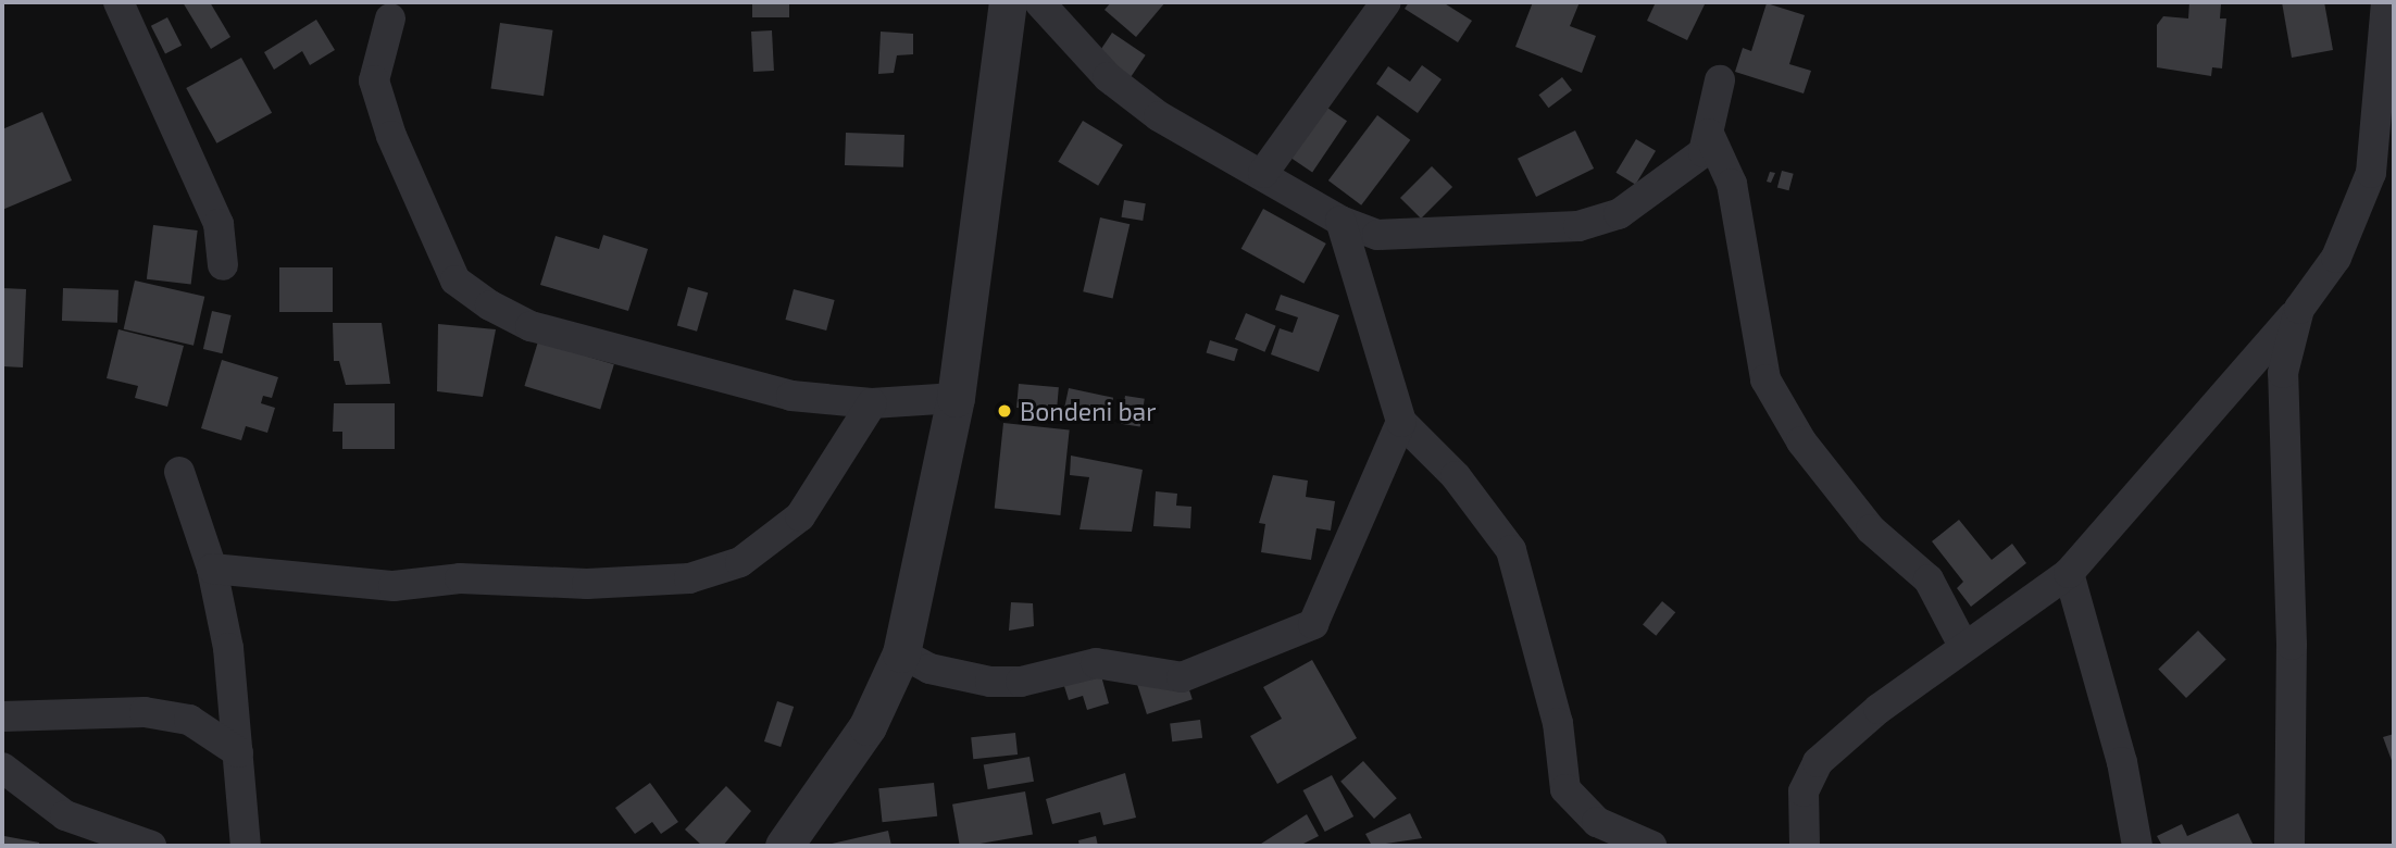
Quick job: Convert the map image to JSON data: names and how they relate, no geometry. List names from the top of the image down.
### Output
{
  "places": ["Bondeni bar"]
}
